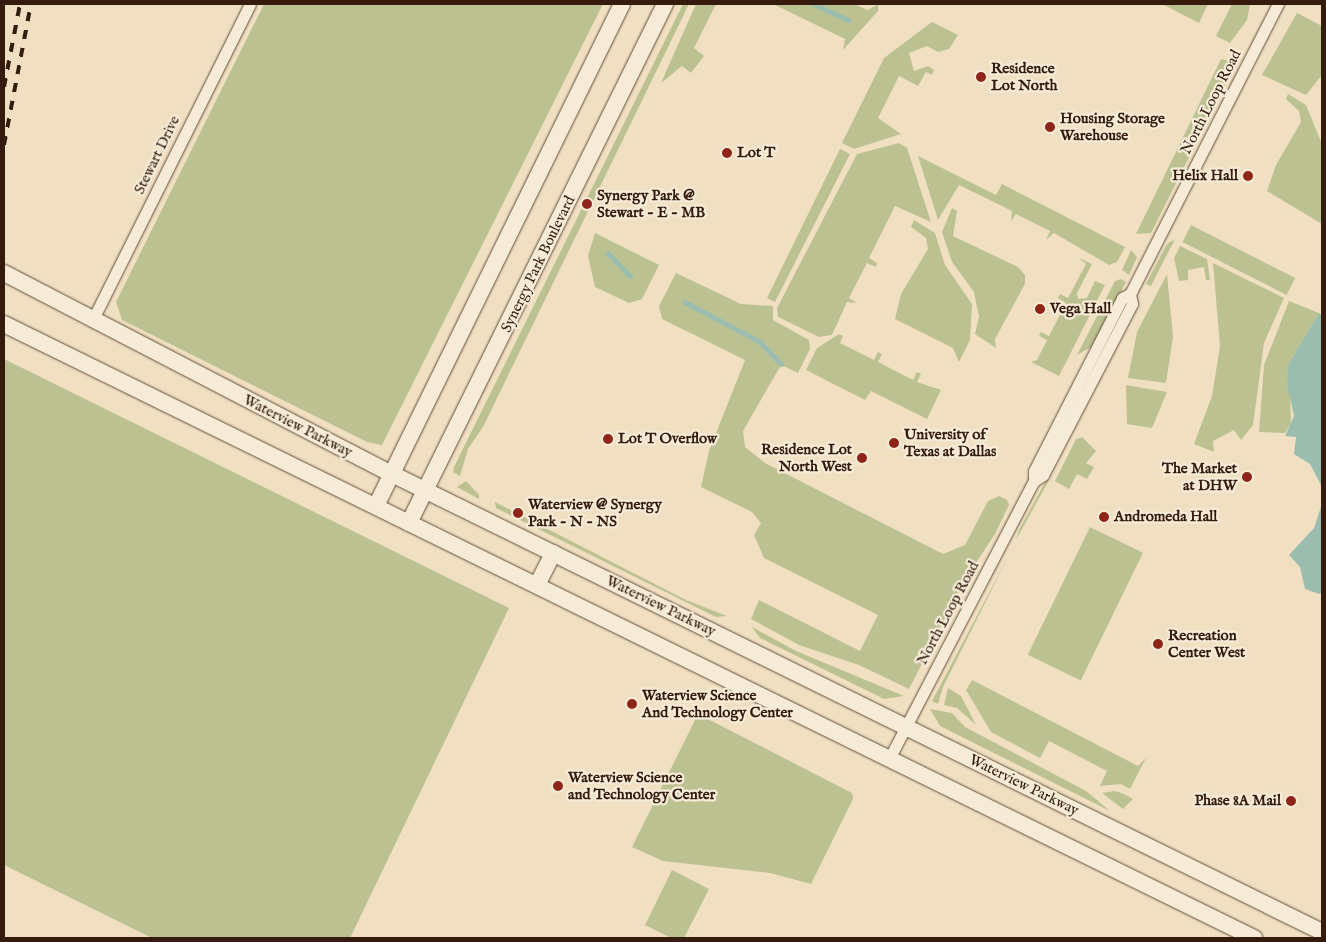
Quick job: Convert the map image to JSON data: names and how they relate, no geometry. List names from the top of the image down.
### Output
{
  "streets": {
    "main road": ["Synergy Park Boulevard", "Waterview Parkway"],
    "street": ["North Loop Road", "Stewart Drive"]
  },
  "crossings": [
    ["North Loop Road", "Waterview Parkway"],
    ["Stewart Drive", "Waterview Parkway"],
    ["Synergy Park Boulevard", "Waterview Parkway"]
  ],
  "places": [
    "Residence Lot North",
    "Housing Storage Warehouse",
    "Lot T",
    "Helix Hall",
    "Synergy Park @ Stewart - E - MB",
    "Vega Hall",
    "Lot T Overflow",
    "University of Texas at Dallas",
    "Residence Lot North West",
    "The Market at DHW",
    "Waterview @ Synergy Park - N - NS",
    "Andromeda Hall",
    "Recreation Center West",
    "Waterview Science And Technology Center",
    "Waterview Science and Technology Center",
    "Phase 8A Mail"
  ]
}
